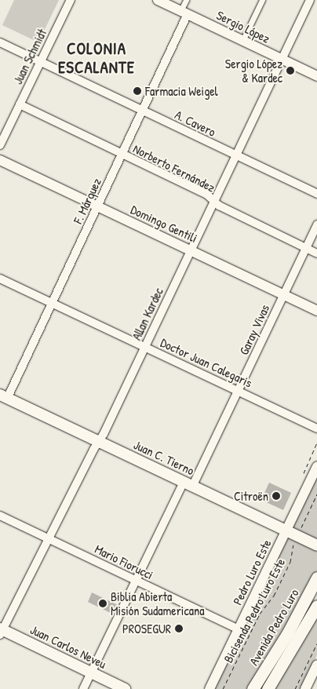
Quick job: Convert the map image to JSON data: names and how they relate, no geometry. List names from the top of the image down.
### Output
{
  "streets": {
    "main road": ["Juan C. Tierno", "Avenida Pedro Luro", "Juan Carlos Neveu"],
    "street": [
      "Sergio López",
      "Juan Schmidt",
      "A. Cavero",
      "Norberto Fernández",
      "F. Márquez",
      "Domingo Gentili",
      "Allan Kardec",
      "Garay Vivas",
      "Doctor Juan Calegaris",
      "Mario Fiorucci",
      "Pedro Luro Este"
    ],
    "path": ["Bicisenda Pedro Luro Este"]
  },
  "crossings": [
    ["Sergio López", "F. Márquez"],
    ["Sergio López", "Allan Kardec"],
    ["Juan Schmidt", "A. Cavero"],
    ["Juan Schmidt", "Norberto Fernández"],
    ["A. Cavero", "F. Márquez"],
    ["A. Cavero", "Allan Kardec"],
    ["Norberto Fernández", "F. Márquez"],
    ["Norberto Fernández", "Allan Kardec"],
    ["Norberto Fernández", "Garay Vivas"],
    ["F. Márquez", "Domingo Gentili"],
    ["F. Márquez", "Doctor Juan Calegaris"],
    ["F. Márquez", "Juan C. Tierno"],
    ["Domingo Gentili", "Allan Kardec"],
    ["Domingo Gentili", "Garay Vivas"],
    ["Allan Kardec", "Doctor Juan Calegaris"],
    ["Allan Kardec", "Juan C. Tierno"],
    ["Allan Kardec", "Mario Fiorucci"],
    ["Allan Kardec", "Juan Carlos Neveu"],
    ["Garay Vivas", "Doctor Juan Calegaris"],
    ["Garay Vivas", "Juan C. Tierno"],
    ["Garay Vivas", "Mario Fiorucci"],
    ["Garay Vivas", "Juan Carlos Neveu"],
    ["Juan C. Tierno", "Pedro Luro Este"],
    ["Mario Fiorucci", "Pedro Luro Este"]
  ],
  "districts": ["COLONIA ESCALANTE"],
  "places": [
    "Sergio López & Kardec",
    "Farmacia Weigel",
    "Citroën",
    "Biblia Abierta Misión Sudamericana",
    "PROSEGUR"
  ]
}
